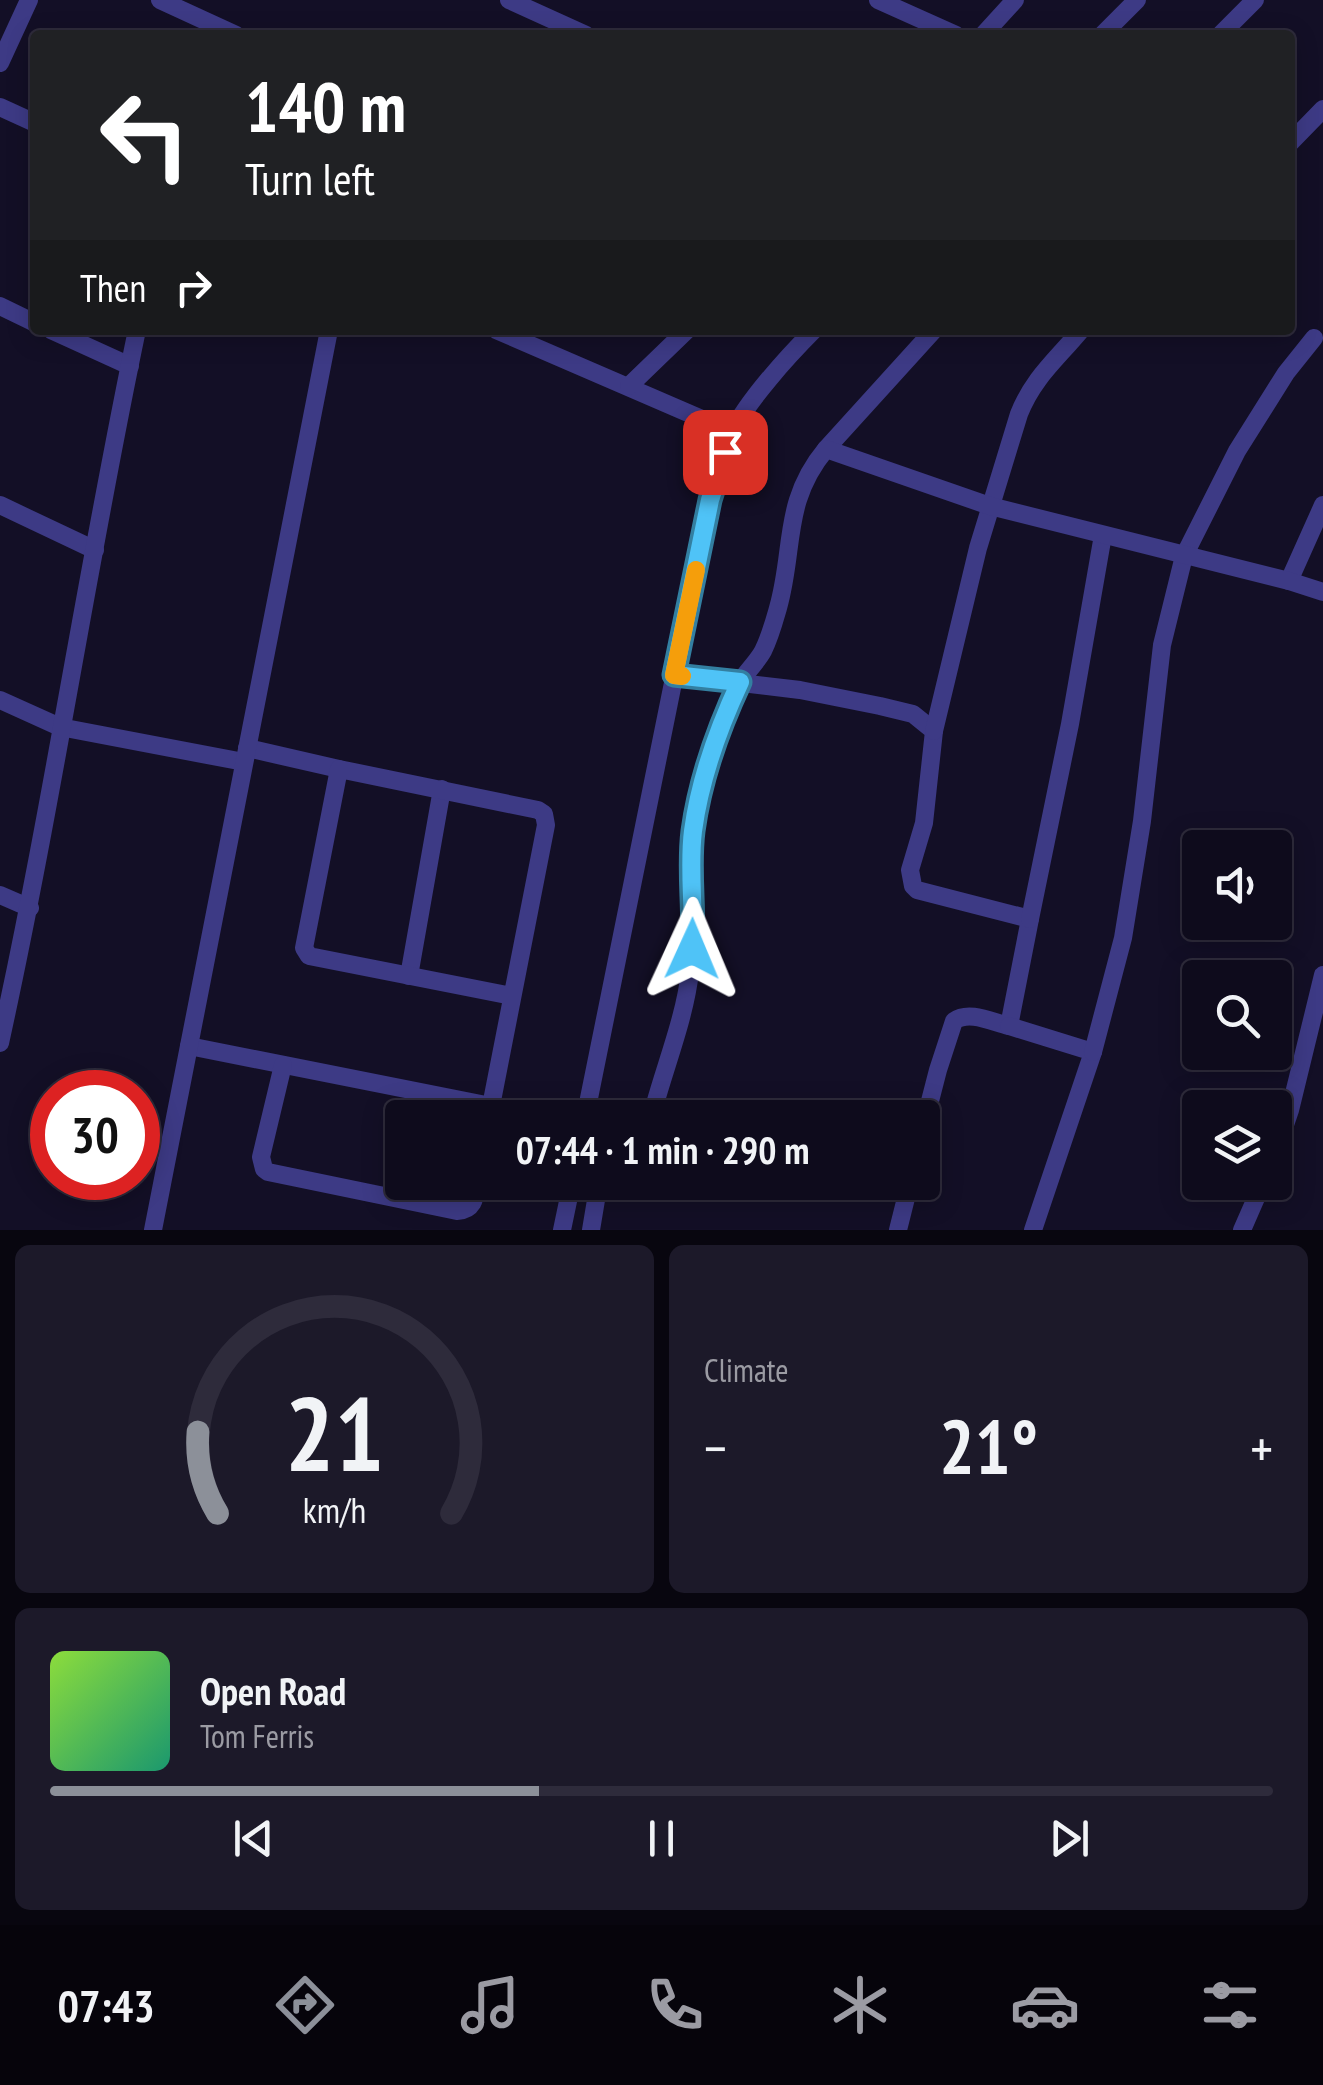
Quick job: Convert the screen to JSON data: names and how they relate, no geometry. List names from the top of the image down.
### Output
{
  "page": {
    "turn": ["140 m", "Turn left"],
    "then": "Then",
    "limit": "30",
    "trip": "07:44 · 1 min · 290 m",
    "tile": "Climate",
    "heat": ["−", "21°", "+"],
    "song": ["Open Road", "Tom Ferris"],
    "tabs": "07:43",
    "gauge": ["21", "km/h"]
  }
}
